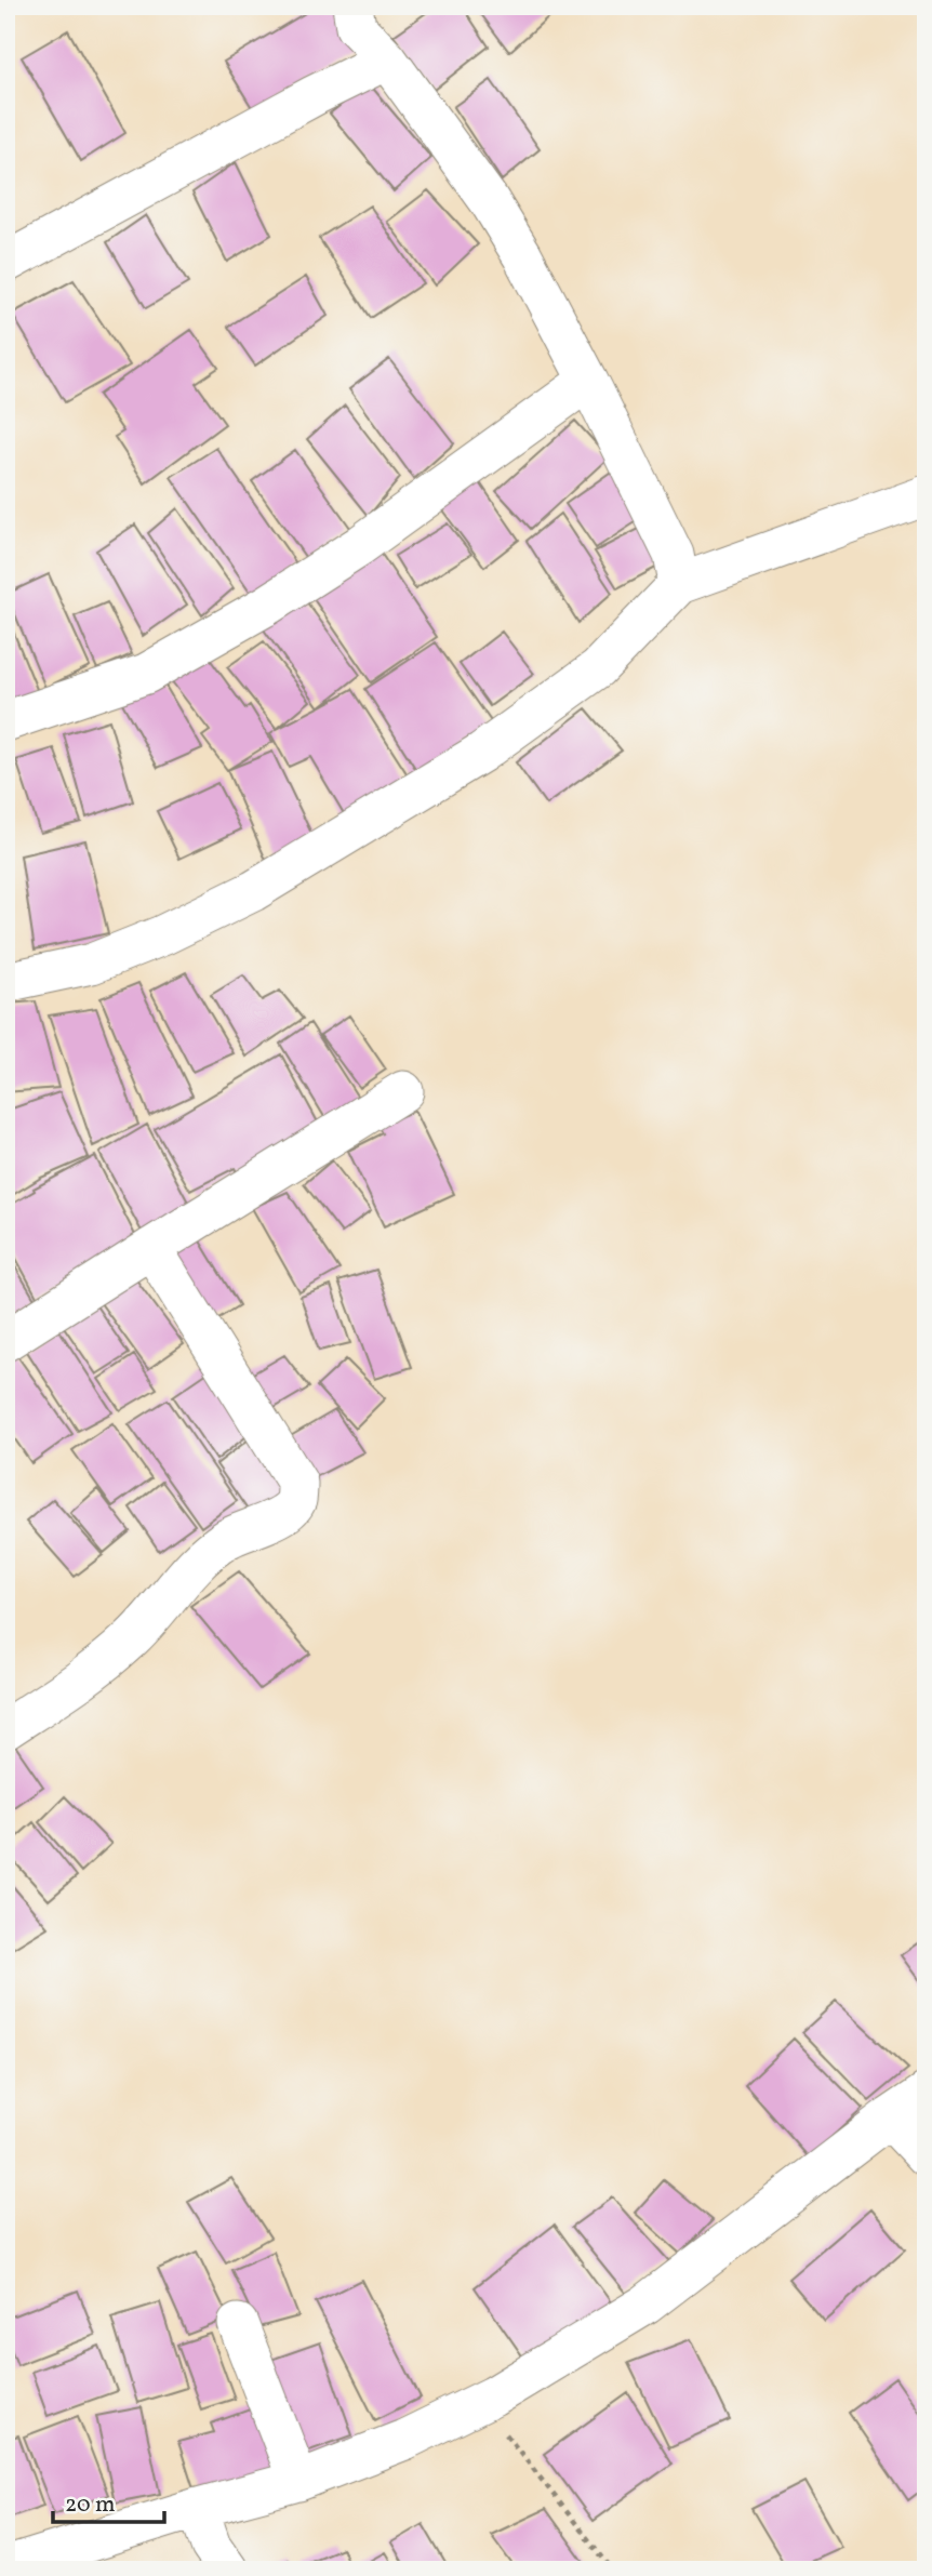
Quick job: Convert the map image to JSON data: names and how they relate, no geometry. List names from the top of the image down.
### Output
{
  "scale_bar": "20 m"
}
